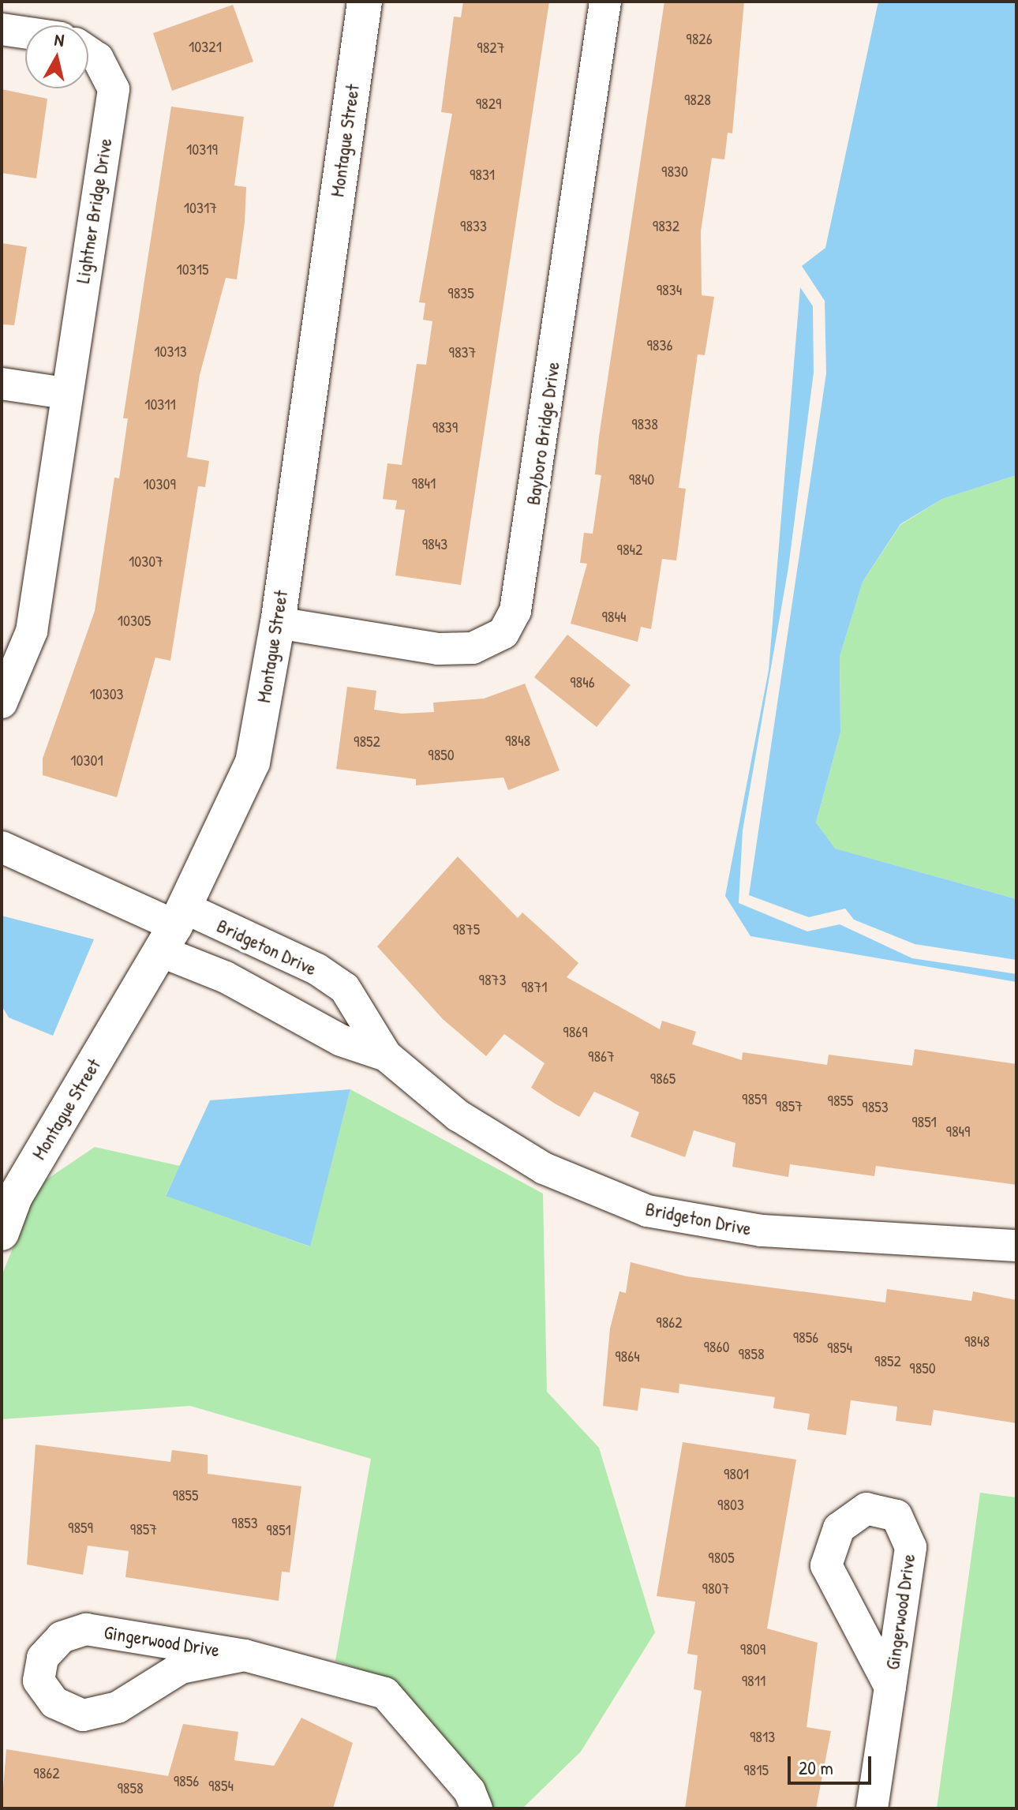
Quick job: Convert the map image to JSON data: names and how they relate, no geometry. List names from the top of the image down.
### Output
{
  "streets": {
    "street": [
      "Montague Street",
      "Lightner Bridge Drive",
      "Bayboro Bridge Drive",
      "Bridgeton Drive",
      "Gingerwood Drive"
    ]
  },
  "crossings": [
    ["Montague Street", "Bayboro Bridge Drive"],
    ["Montague Street", "Bridgeton Drive"]
  ],
  "house_numbers": [
    "9826",
    "10321",
    "9827",
    "9828",
    "9829",
    "10319",
    "9830",
    "9831",
    "10317",
    "9833",
    "9832",
    "10315",
    "9834",
    "9835",
    "9836",
    "10313",
    "9837",
    "10311",
    "9838",
    "9839",
    "9840",
    "9841",
    "10309",
    "9843",
    "9842",
    "10307",
    "9844",
    "10305",
    "9846",
    "10303",
    "9848",
    "9852",
    "9850",
    "10301",
    "9875",
    "9873",
    "9871",
    "9869",
    "9867",
    "9865",
    "9859",
    "9855",
    "9857",
    "9853",
    "9851",
    "9849",
    "9862",
    "9856",
    "9848",
    "9860",
    "9854",
    "9858",
    "9864",
    "9852",
    "9850",
    "9801",
    "9855",
    "9803",
    "9853",
    "9859",
    "9857",
    "9851",
    "9805",
    "9807",
    "9809",
    "9811",
    "9813",
    "9815",
    "9862",
    "9856",
    "9854",
    "9858"
  ],
  "scale_bar": "20 m",
  "north": "top"
}
